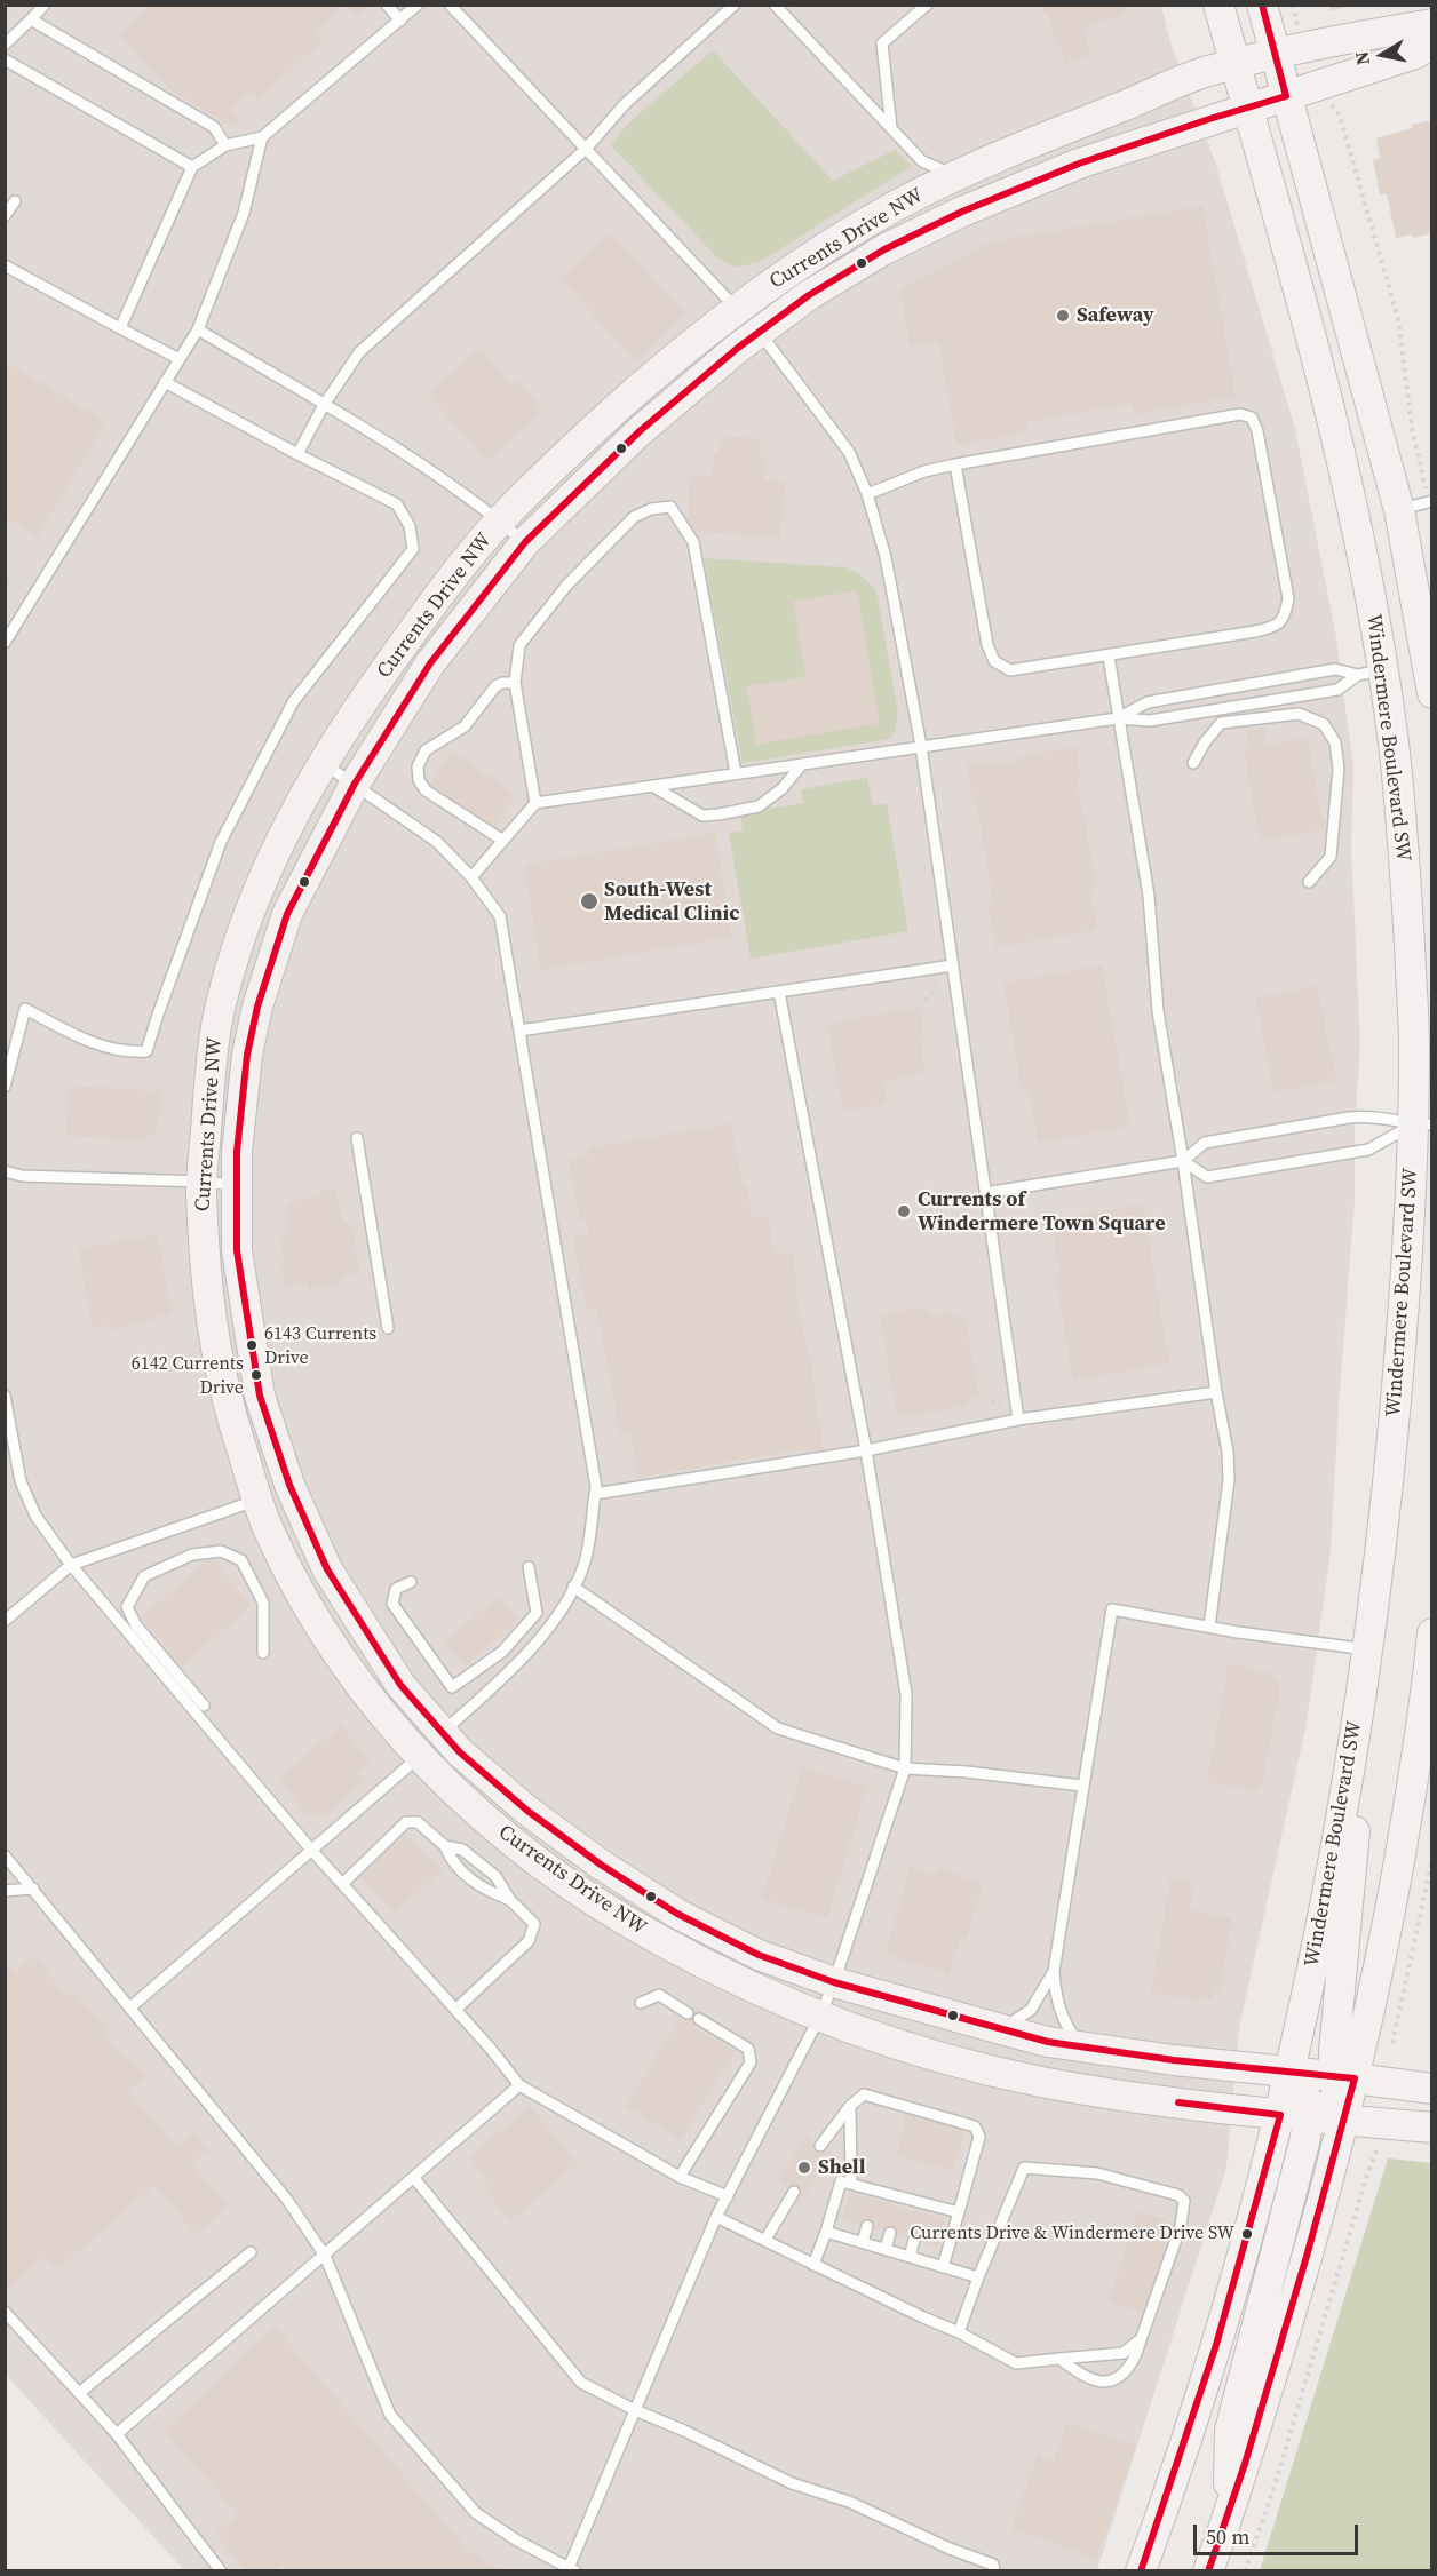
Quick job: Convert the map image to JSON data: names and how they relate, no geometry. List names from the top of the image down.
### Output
{
  "streets": {
    "street": ["Currents Drive NW", "Windermere Boulevard SW"]
  },
  "crossings": [
    ["Currents Drive NW", "Windermere Boulevard SW"]
  ],
  "places": [
    "Safeway",
    "South-West Medical Clinic",
    "Currents of Windermere Town Square",
    "6143 Currents Drive",
    "6142 Currents Drive",
    "Shell",
    "Currents Drive & Windermere Drive SW"
  ],
  "scale_bar": "50 m",
  "north": "left"
}
